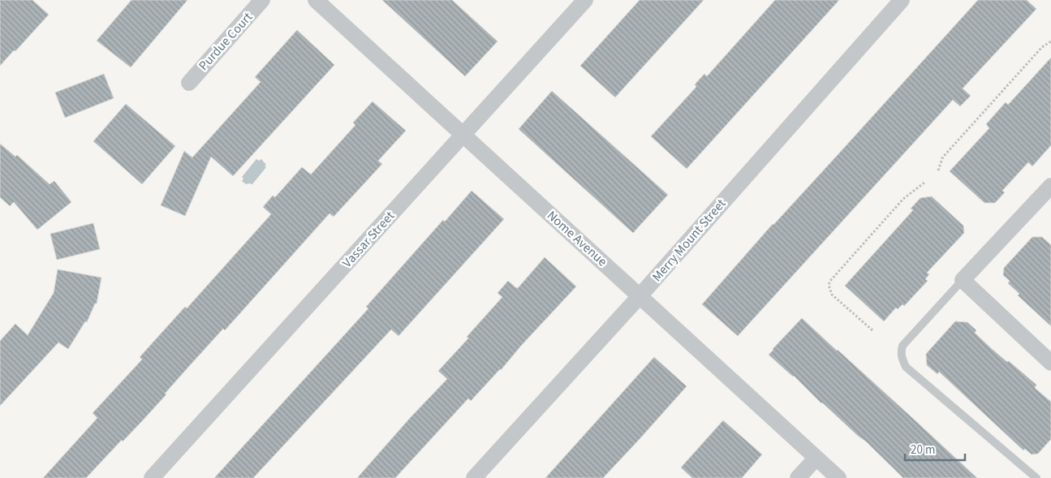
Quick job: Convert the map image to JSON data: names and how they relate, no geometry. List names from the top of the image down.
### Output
{
  "streets": {
    "street": [
      "Purdue Court",
      "Nome Avenue",
      "Vassar Street",
      "Merry Mount Street"
    ]
  },
  "crossings": [
    ["Nome Avenue", "Vassar Street"],
    ["Nome Avenue", "Merry Mount Street"]
  ],
  "scale_bar": "20 m"
}
